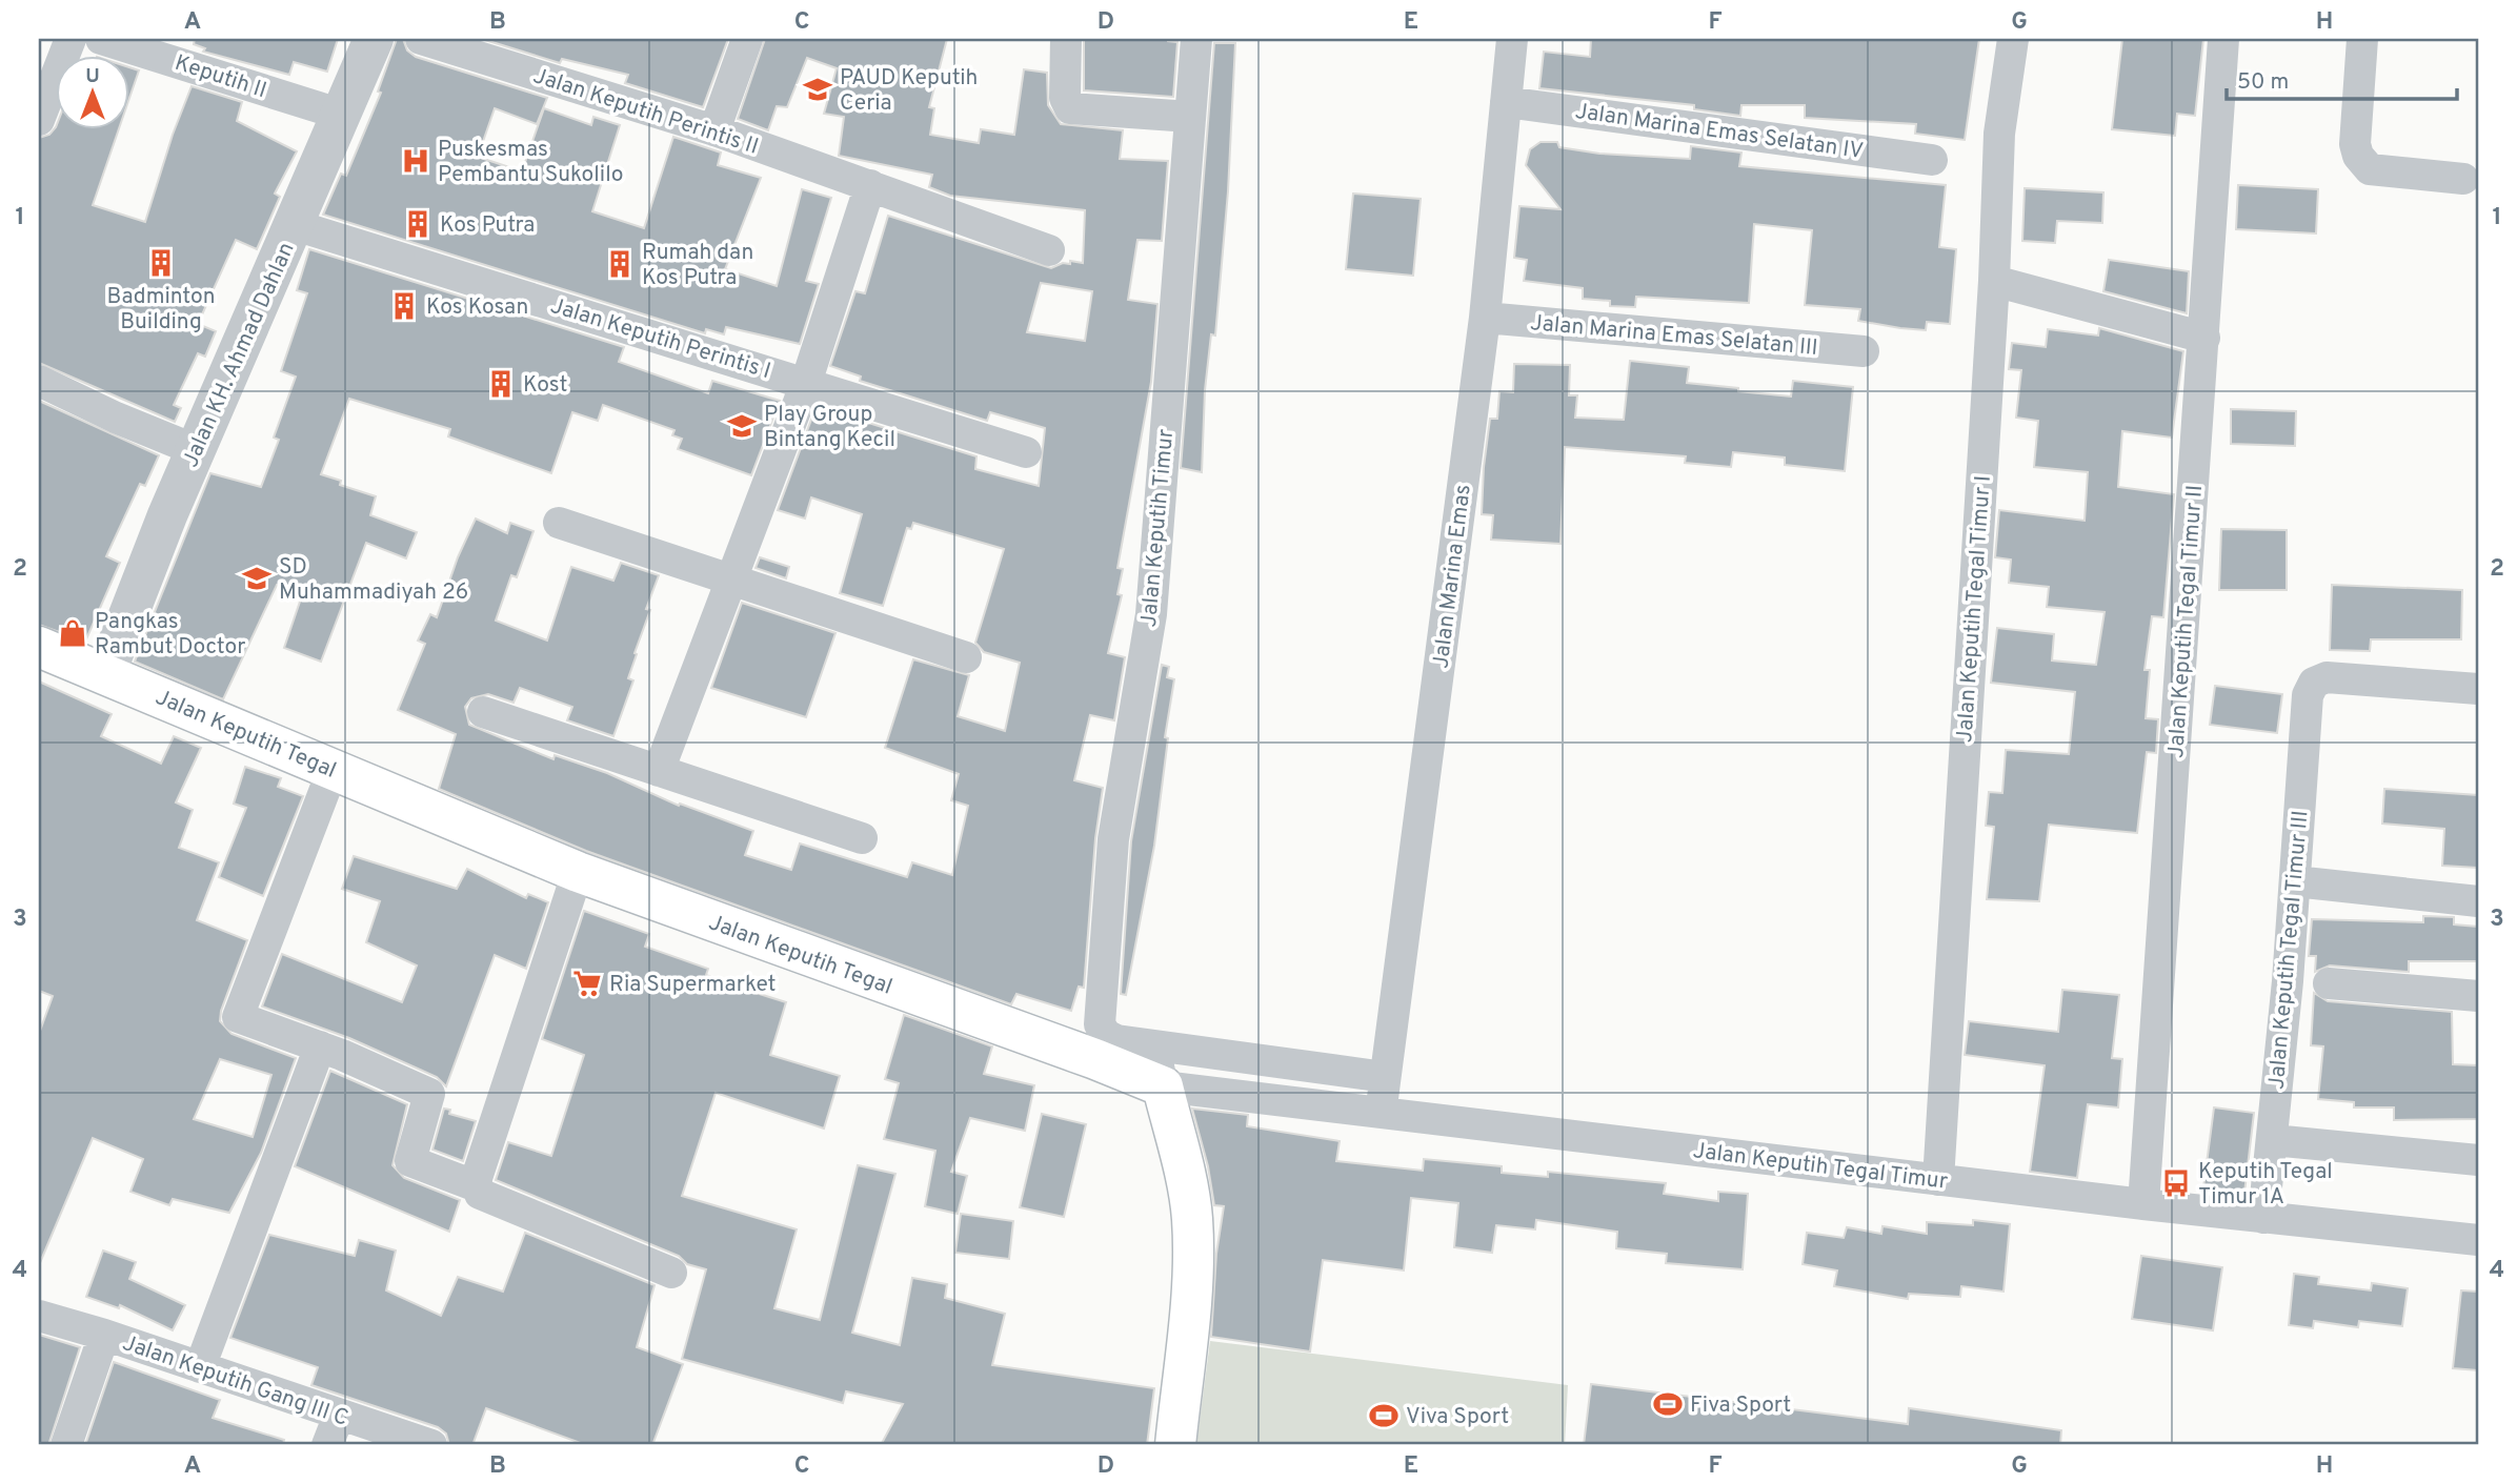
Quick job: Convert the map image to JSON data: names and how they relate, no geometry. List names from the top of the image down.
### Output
{
  "streets": {
    "main road": ["Jalan Keputih Tegal"],
    "street": [
      "Keputih II",
      "Jalan Keputih Perintis II",
      "Jalan Marina Emas Selatan IV",
      "Jalan Marina Emas Selatan III",
      "Jalan Keputih Perintis I",
      "Jalan KH. Ahmad Dahlan",
      "Jalan Keputih Timur",
      "Jalan Marina Emas",
      "Jalan Keputih Tegal Timur I",
      "Jalan Keputih Tegal Timur II",
      "Jalan Keputih Tegal Timur III",
      "Jalan Keputih Tegal Timur",
      "Jalan Keputih Gang III C"
    ]
  },
  "crossings": [
    ["Keputih II", "Jalan KH. Ahmad Dahlan"],
    ["Jalan Marina Emas Selatan IV", "Jalan Marina Emas"],
    ["Jalan Marina Emas Selatan III", "Jalan Marina Emas"],
    ["Jalan Keputih Perintis I", "Jalan KH. Ahmad Dahlan"],
    ["Jalan KH. Ahmad Dahlan", "Jalan Keputih Tegal"],
    ["Jalan Marina Emas", "Jalan Keputih Tegal Timur"],
    ["Jalan Keputih Tegal Timur I", "Jalan Keputih Tegal Timur"],
    ["Jalan Keputih Tegal Timur II", "Jalan Keputih Tegal Timur"],
    ["Jalan Keputih Tegal", "Jalan Keputih Tegal Timur"],
    ["Jalan Keputih Tegal Timur III", "Jalan Keputih Tegal Timur"]
  ],
  "places": {
    "school or university": ["PAUD Keputih Ceria", "Play Group Bintang Kecil", "SD Muhammadiyah 26"],
    "hospital": ["Puskesmas Pembantu Sukolilo"],
    "building": [
      "Kos Putra",
      "Badminton Building",
      "Rumah dan Kos Putra",
      "Kos Kosan",
      "Kost"
    ],
    "shop": ["Pangkas Rambut Doctor"],
    "supermarket": ["Ria Supermarket"],
    "bus stop": ["Keputih Tegal Timur 1A"],
    "sports": ["Fiva Sport", "Viva Sport"]
  },
  "scale_bar": "50 m",
  "north": "top",
  "grid": {
    "columns": [
      "A",
      "B",
      "C",
      "D",
      "E",
      "F",
      "G",
      "H"
    ],
    "rows": [
      "1",
      "2",
      "3",
      "4"
    ]
  }
}
